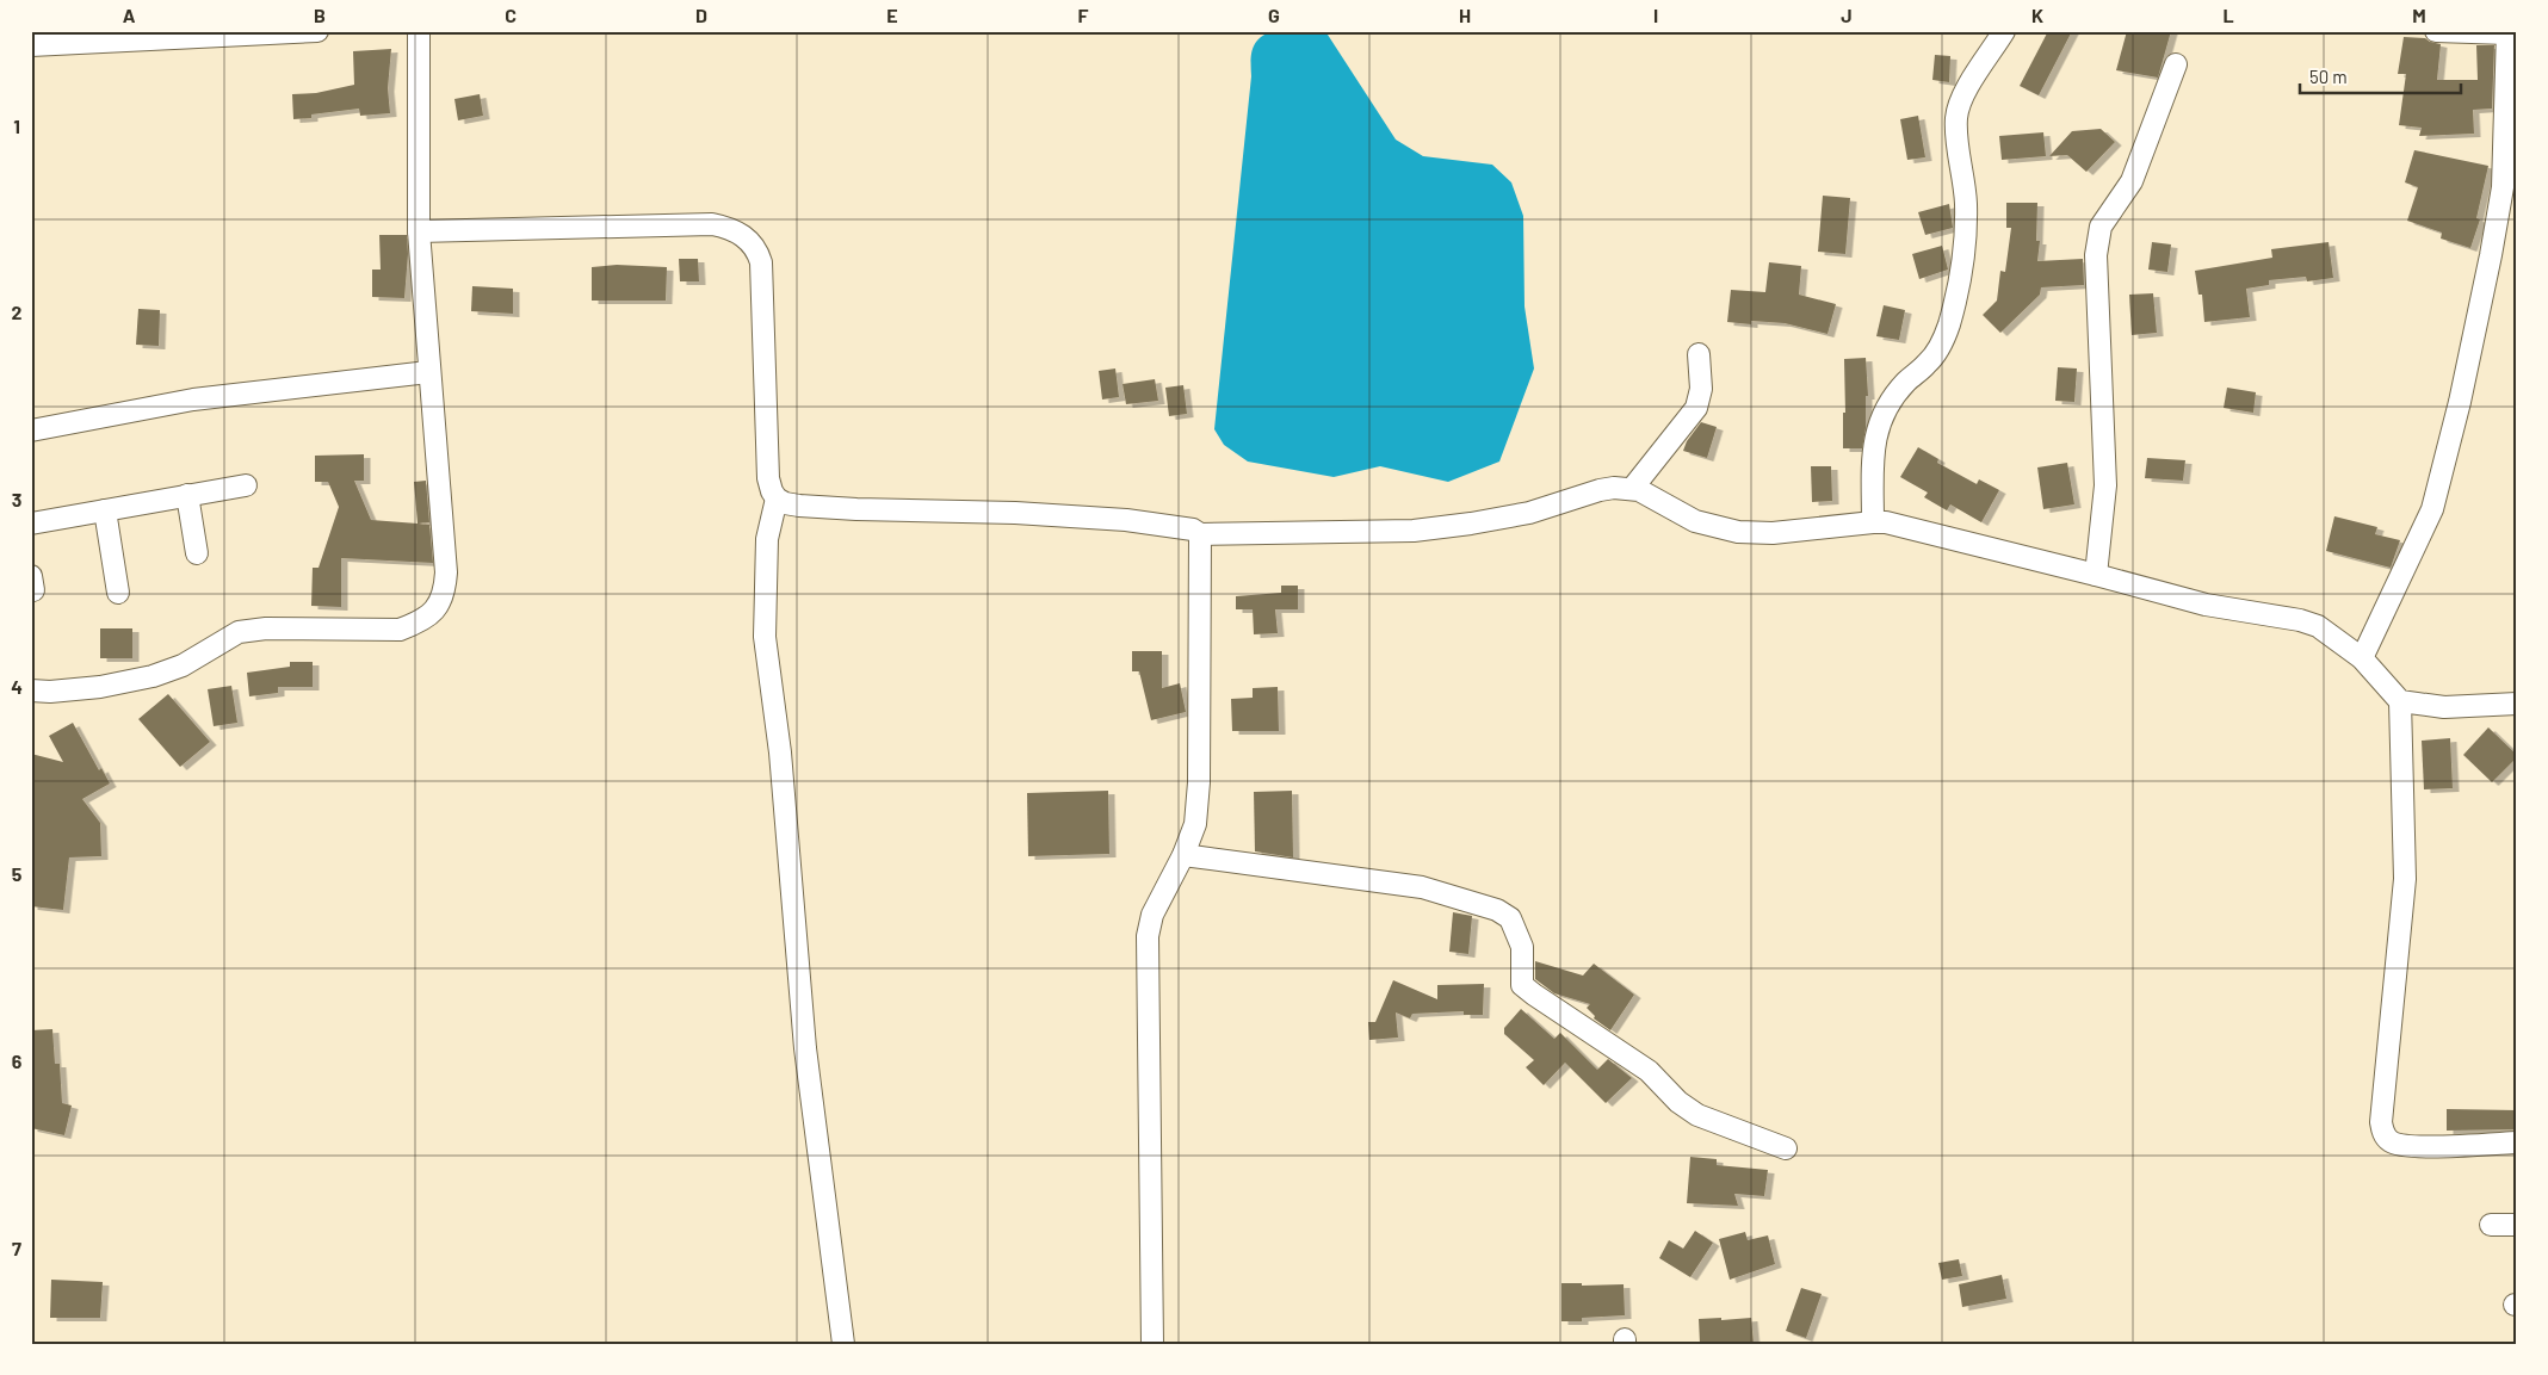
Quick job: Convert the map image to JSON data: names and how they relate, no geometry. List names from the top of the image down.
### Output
{
  "scale_bar": "50 m",
  "grid": {
    "columns": [
      "A",
      "B",
      "C",
      "D",
      "E",
      "F",
      "G",
      "H",
      "I",
      "J",
      "K",
      "L",
      "M"
    ],
    "rows": [
      "1",
      "2",
      "3",
      "4",
      "5",
      "6",
      "7"
    ]
  }
}
